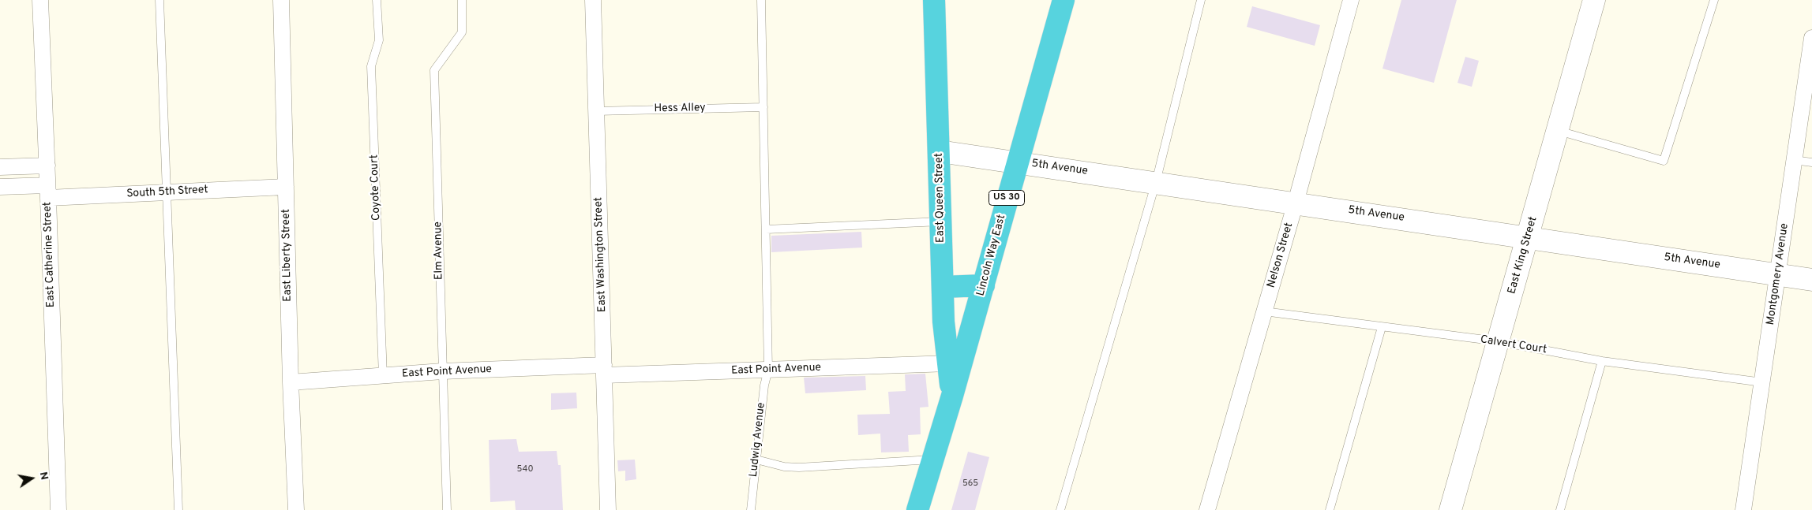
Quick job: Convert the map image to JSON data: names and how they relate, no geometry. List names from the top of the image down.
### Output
{
  "streets": {
    "highway": ["East Queen Street", "US 30", "Lincoln Way East"],
    "street": [
      "5th Avenue",
      "South 5th Street",
      "East Catherine Street",
      "East Washington Street",
      "East Liberty Street",
      "Nelson Street",
      "East King Street",
      "Montgomery Avenue",
      "East Point Avenue"
    ],
    "lane": [
      "Hess Alley",
      "Coyote Court",
      "Elm Avenue",
      "Calvert Court",
      "Ludwig Avenue"
    ]
  },
  "crossings": [
    ["Hess Alley", "East Washington Street"],
    ["5th Avenue", "East Queen Street"],
    ["5th Avenue", "Lincoln Way East"],
    ["5th Avenue", "Nelson Street"],
    ["5th Avenue", "East King Street"],
    ["5th Avenue", "Montgomery Avenue"],
    ["Coyote Court", "East Point Avenue"],
    ["South 5th Street", "East Catherine Street"],
    ["South 5th Street", "East Liberty Street"],
    ["East Queen Street", "Lincoln Way East"],
    ["East Queen Street", "East Point Avenue"],
    ["Elm Avenue", "East Point Avenue"],
    ["East Washington Street", "East Point Avenue"],
    ["East Liberty Street", "East Point Avenue"],
    ["Nelson Street", "Calvert Court"],
    ["East King Street", "Calvert Court"],
    ["Montgomery Avenue", "Calvert Court"],
    ["East Point Avenue", "Ludwig Avenue"]
  ],
  "house_numbers": ["540", "565"],
  "north": "right"
}
